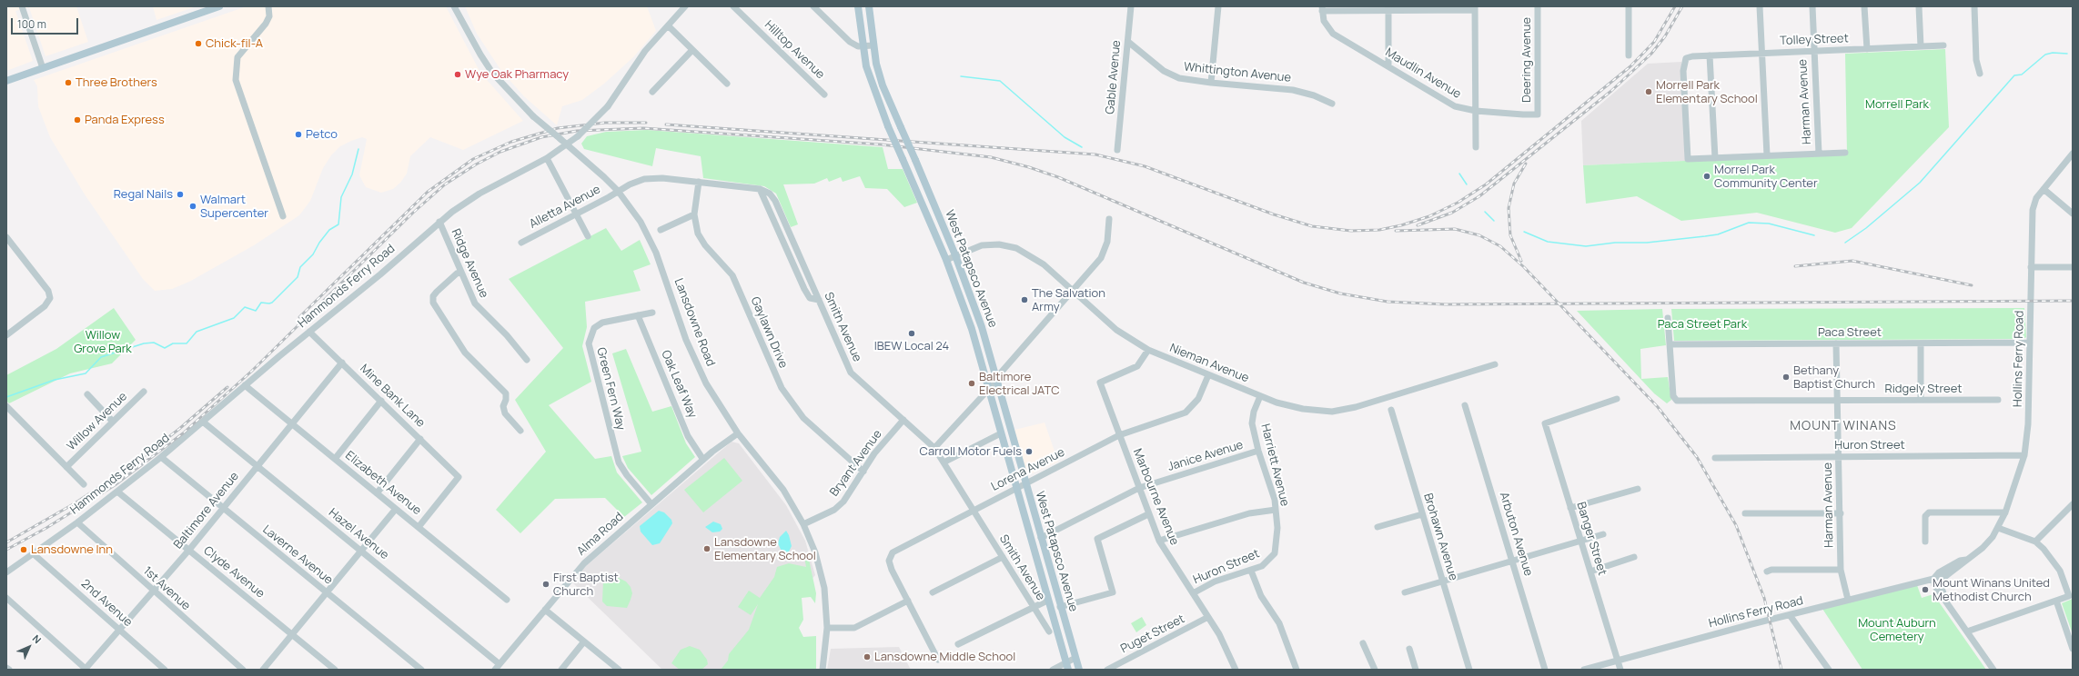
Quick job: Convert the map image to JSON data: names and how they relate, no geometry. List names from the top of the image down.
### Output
{
  "streets": {
    "main road": ["West Patapsco Avenue"],
    "street": [
      "Tolley Street",
      "Hilltop Avenue",
      "Deering Avenue",
      "Whittington Avenue",
      "Maudlin Avenue",
      "Gable Avenue",
      "Harman Avenue",
      "Alletta Avenue",
      "Ridge Avenue",
      "Hammonds Ferry Road",
      "Lansdowne Road",
      "Smith Avenue",
      "Gaylawn Drive",
      "Paca Street",
      "Hollins Ferry Road",
      "Nieman Avenue",
      "Oak Leaf Way",
      "Green Fern Way",
      "Ridgely Street",
      "Mine Bank Lane",
      "Willow Avenue",
      "Huron Street",
      "Janice Avenue",
      "Bryant Avenue",
      "Harriett Avenue",
      "Lorena Avenue",
      "Elizabeth Avenue",
      "Marbourne Avenue",
      "Baltimore Avenue",
      "Hazel Avenue",
      "Alma Road",
      "Arbuton Avenue",
      "Brohawn Avenue",
      "Banger Street",
      "Laverne Avenue",
      "Clyde Avenue",
      "1st Avenue",
      "2nd Avenue",
      "Puget Street"
    ]
  },
  "crossings": [
    ["Tolley Street", "Harman Avenue"],
    ["Deering Avenue", "Maudlin Avenue"],
    ["Whittington Avenue", "Gable Avenue"],
    ["Harman Avenue", "Paca Street"],
    ["Harman Avenue", "Hollins Ferry Road"],
    ["Harman Avenue", "Ridgely Street"],
    ["Harman Avenue", "Huron Street"],
    ["Alletta Avenue", "Lansdowne Road"],
    ["Ridge Avenue", "Hammonds Ferry Road"],
    ["West Patapsco Avenue", "Nieman Avenue"],
    ["West Patapsco Avenue", "Janice Avenue"],
    ["West Patapsco Avenue", "Lorena Avenue"],
    ["Hammonds Ferry Road", "Lansdowne Road"],
    ["Hammonds Ferry Road", "Mine Bank Lane"],
    ["Hammonds Ferry Road", "Elizabeth Avenue"],
    ["Hammonds Ferry Road", "Hazel Avenue"],
    ["Hammonds Ferry Road", "Laverne Avenue"],
    ["Hammonds Ferry Road", "Clyde Avenue"],
    ["Hammonds Ferry Road", "1st Avenue"],
    ["Hammonds Ferry Road", "2nd Avenue"],
    ["Lansdowne Road", "Bryant Avenue"],
    ["Lansdowne Road", "Alma Road"],
    ["Smith Avenue", "Gaylawn Drive"],
    ["Smith Avenue", "Bryant Avenue"],
    ["Smith Avenue", "Lorena Avenue"],
    ["Gaylawn Drive", "Bryant Avenue"],
    ["Paca Street", "Hollins Ferry Road"],
    ["Paca Street", "Ridgely Street"],
    ["Hollins Ferry Road", "Huron Street"],
    ["Hollins Ferry Road", "Banger Street"],
    ["Nieman Avenue", "Harriett Avenue"],
    ["Nieman Avenue", "Lorena Avenue"],
    ["Nieman Avenue", "Marbourne Avenue"],
    ["Oak Leaf Way", "Green Fern Way"],
    ["Oak Leaf Way", "Alma Road"],
    ["Green Fern Way", "Alma Road"],
    ["Mine Bank Lane", "Elizabeth Avenue"],
    ["Mine Bank Lane", "Baltimore Avenue"],
    ["Huron Street", "Harriett Avenue"],
    ["Huron Street", "Marbourne Avenue"],
    ["Janice Avenue", "Harriett Avenue"],
    ["Janice Avenue", "Marbourne Avenue"],
    ["Lorena Avenue", "Marbourne Avenue"],
    ["Elizabeth Avenue", "Baltimore Avenue"],
    ["Marbourne Avenue", "Puget Street"],
    ["Baltimore Avenue", "Hazel Avenue"],
    ["Baltimore Avenue", "Laverne Avenue"],
    ["Baltimore Avenue", "Clyde Avenue"],
    ["Baltimore Avenue", "1st Avenue"],
    ["Baltimore Avenue", "2nd Avenue"],
    ["Hazel Avenue", "Alma Road"]
  ],
  "districts": ["MOUNT WINANS"],
  "parks": [
    "Morrell Park",
    "Paca Street Park",
    "Willow Grove Park",
    "Mount Auburn Cemetery"
  ],
  "places": [
    "Chick-fil-A",
    "Wye Oak Pharmacy",
    "Three Brothers",
    "Morrell Park Elementary School",
    "Panda Express",
    "Petco",
    "Morrel Park Community Center",
    "Regal Nails",
    "Walmart Supercenter",
    "The Salvation Army",
    "IBEW Local 24",
    "Bethany Baptist Church",
    "Baltimore Electrical JATC",
    "Carroll Motor Fuels",
    "Lansdowne Elementary School",
    "Lansdowne Inn",
    "First Baptist Church",
    "Mount Winans United Methodist Church",
    "Lansdowne Middle School"
  ],
  "scale_bar": "100 m",
  "north": "top right"
}
